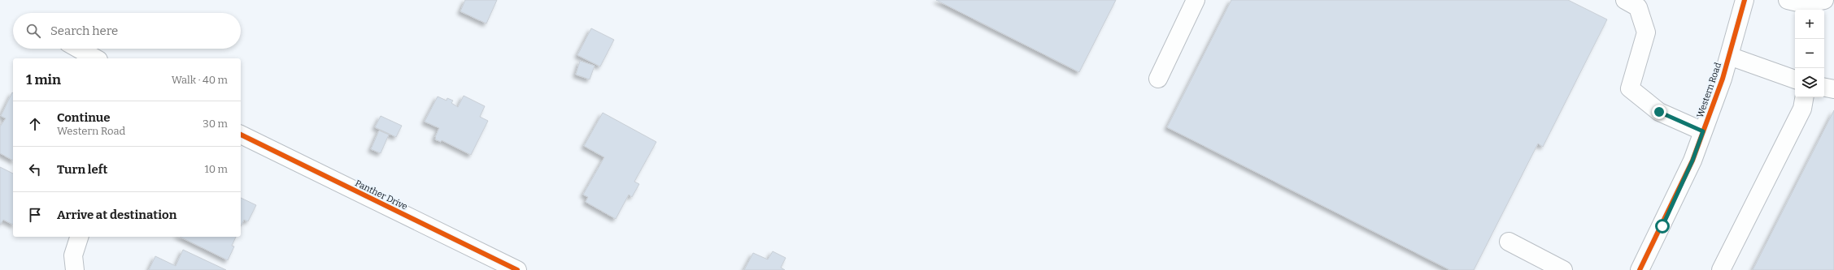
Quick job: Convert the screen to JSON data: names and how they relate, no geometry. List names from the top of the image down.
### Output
{
  "streets": {
    "street": ["Western Road", "Panther Drive"]
  },
  "page": {
    "map_buttons": ["+", "−"],
    "search": "Search here",
    "heading": ["1 min", "Walk · 40 m"],
    "list": [
      ["Continue", "Western Road", "30 m"],
      ["Turn left", "10 m"],
      "Arrive at destination"
    ]
  }
}
